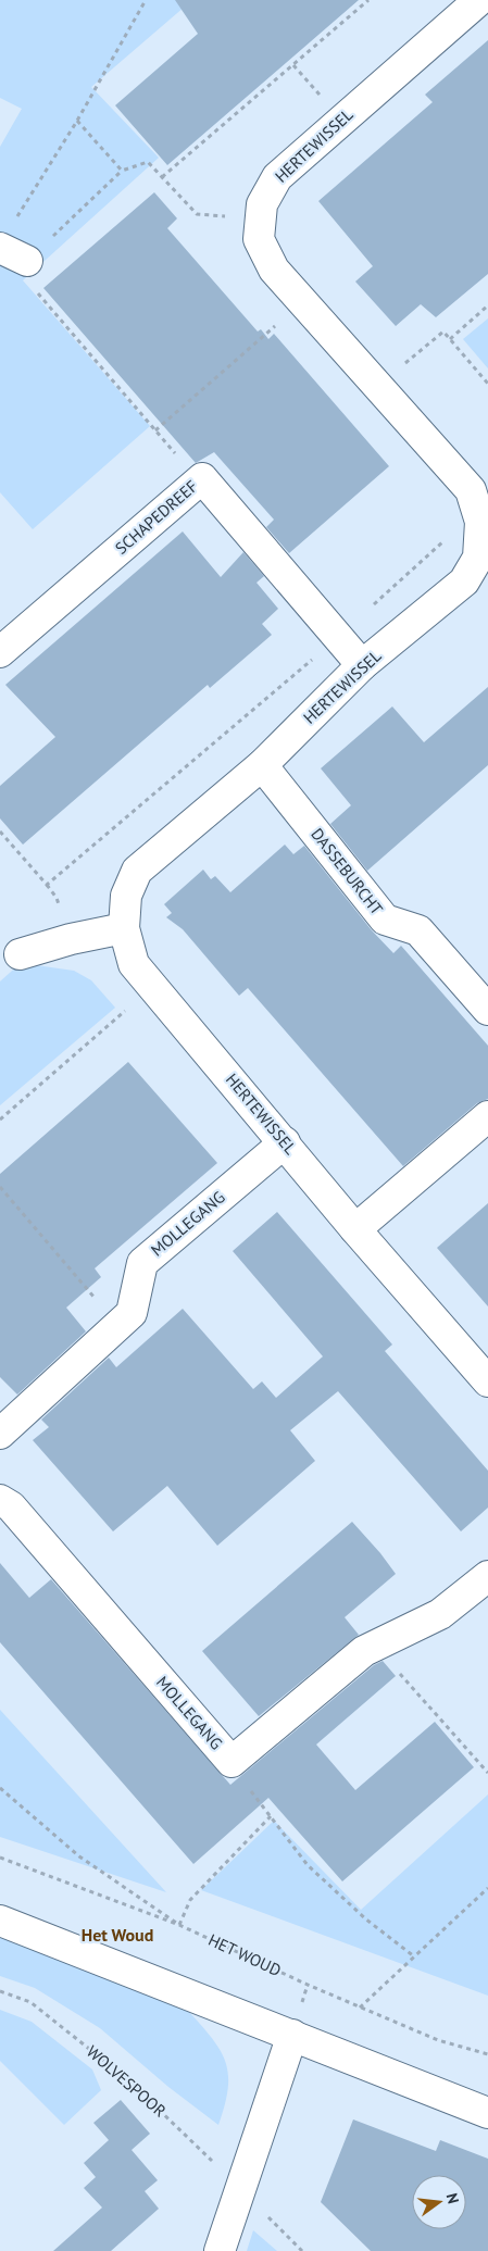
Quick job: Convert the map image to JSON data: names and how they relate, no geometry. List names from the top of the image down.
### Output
{
  "streets": {
    "street": [
      "HERTEWISSEL",
      "SCHAPEDREEF",
      "DASSEBURCHT",
      "MOLLEGANG"
    ],
    "path": ["HET WOUD", "WOLVESPOOR"]
  },
  "crossings": [
    ["HERTEWISSEL", "SCHAPEDREEF"],
    ["HERTEWISSEL", "DASSEBURCHT"],
    ["HERTEWISSEL", "MOLLEGANG"]
  ],
  "districts": ["Het Woud"],
  "north": "right"
}
